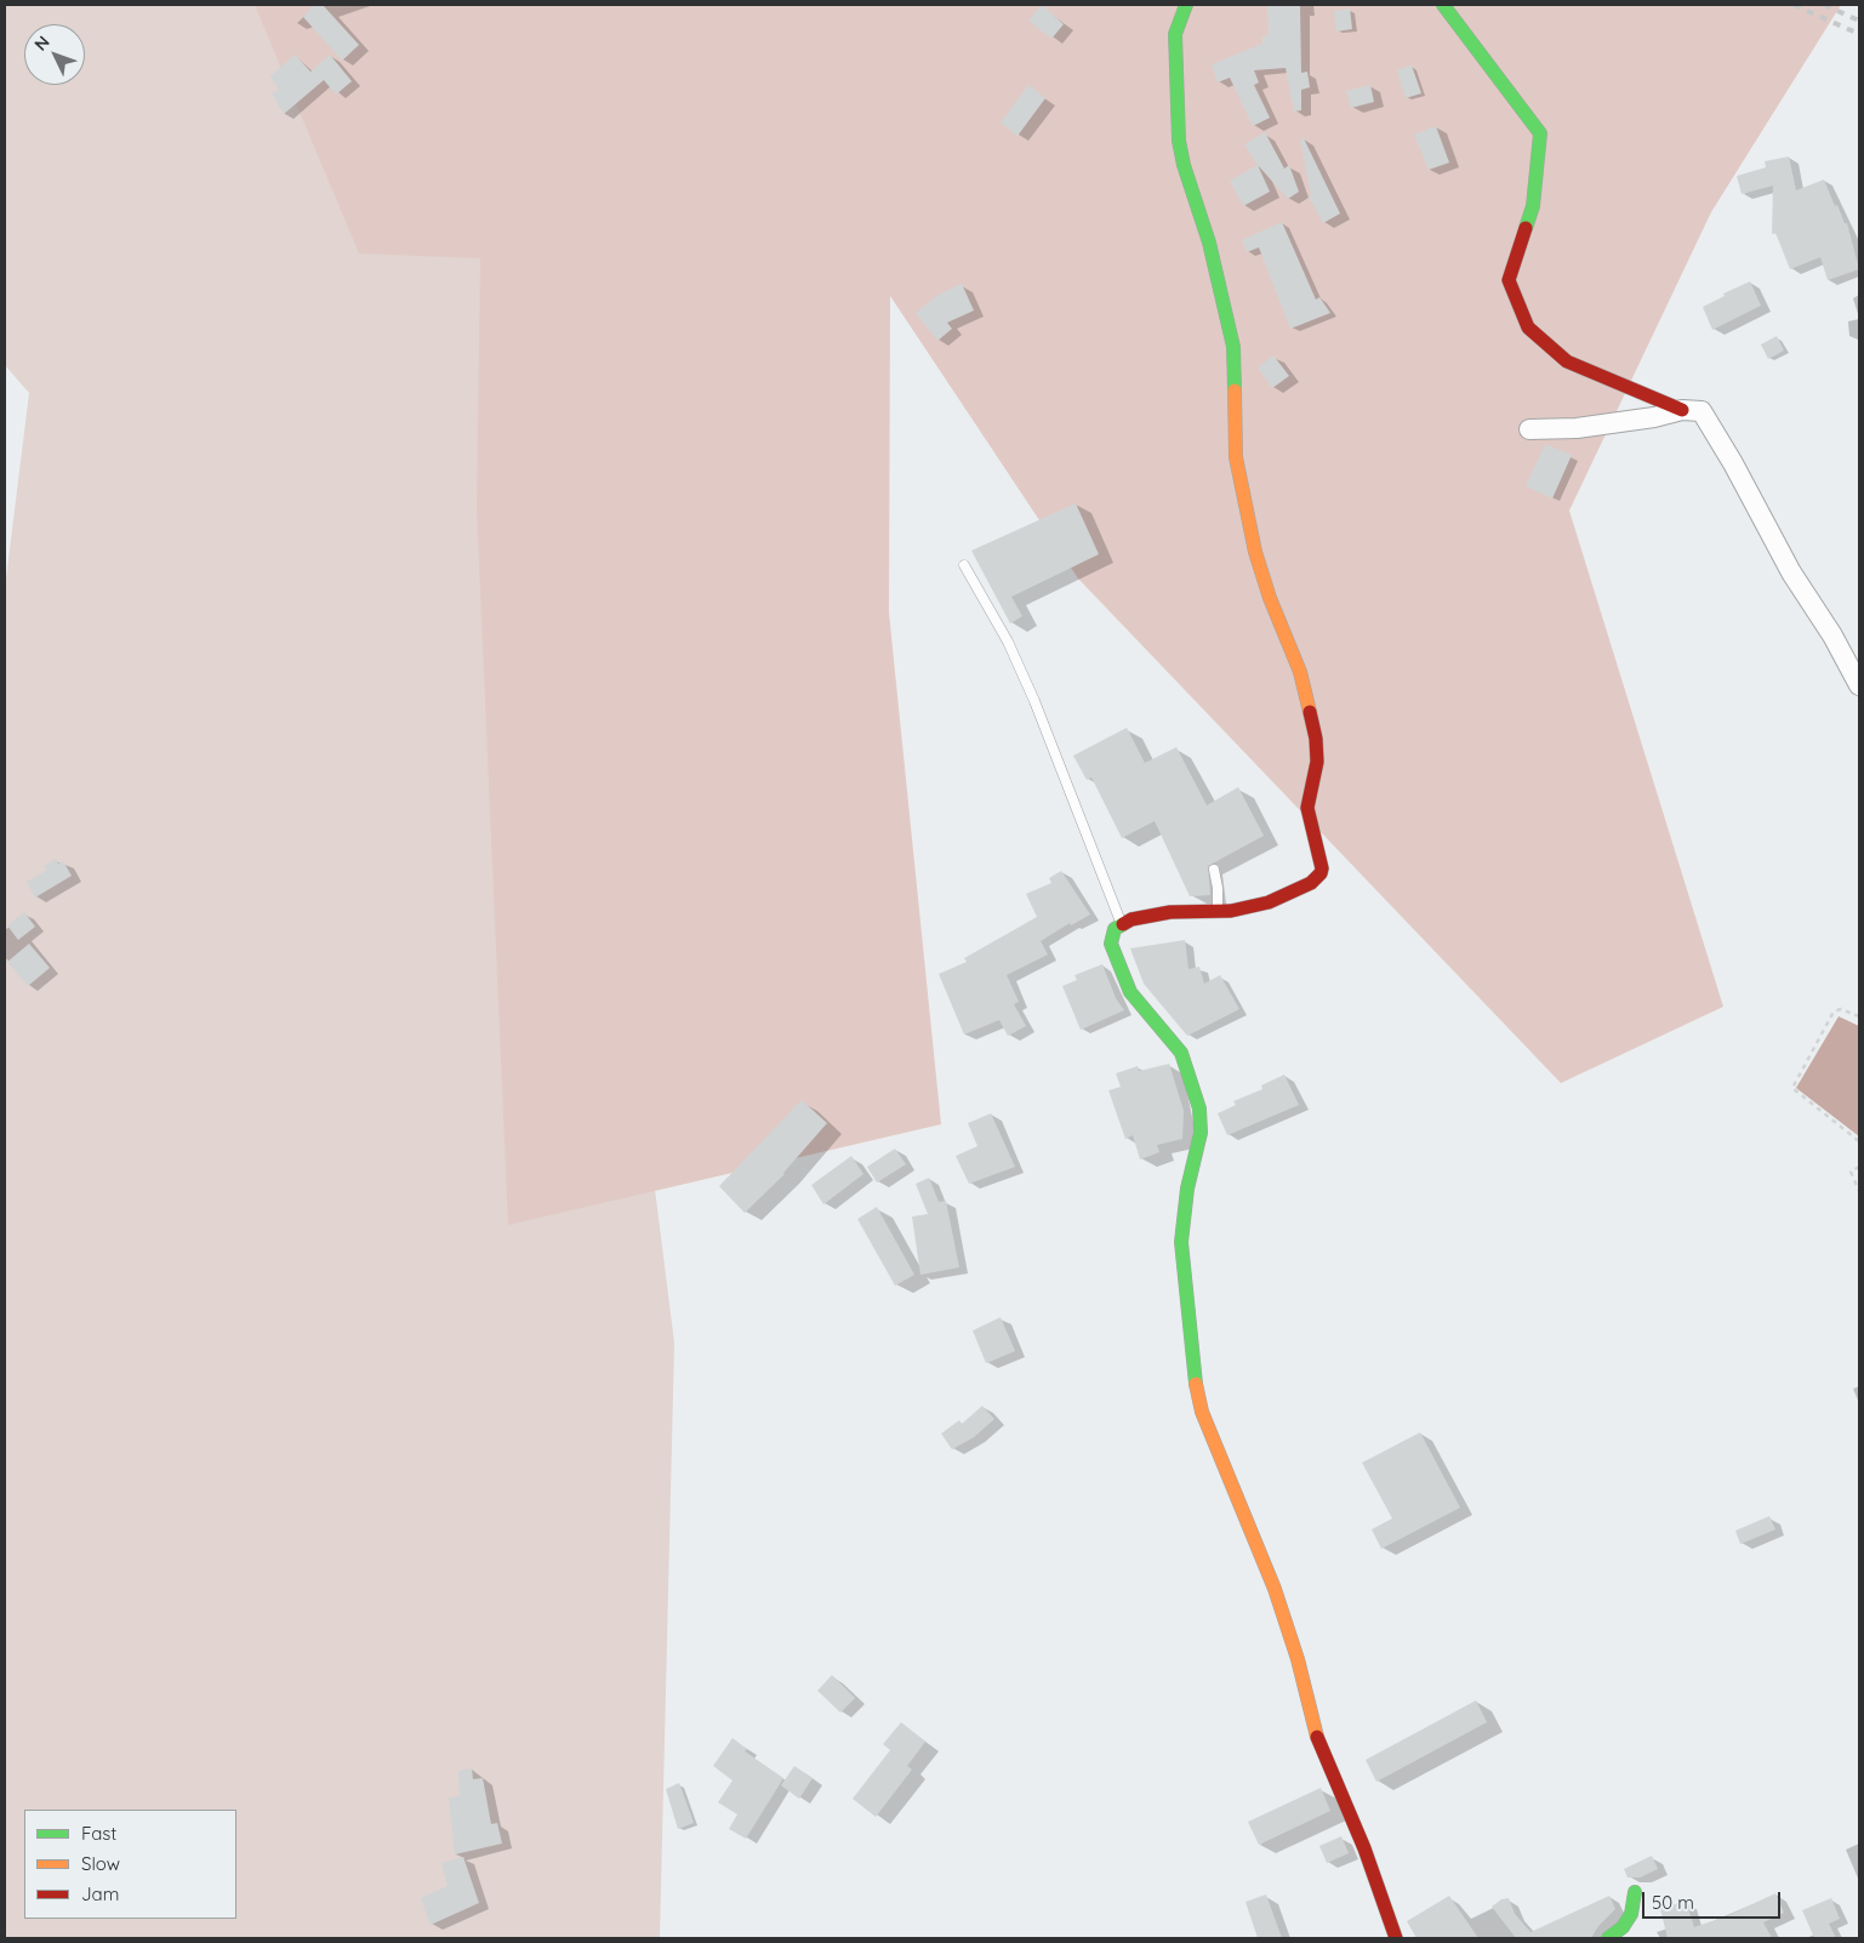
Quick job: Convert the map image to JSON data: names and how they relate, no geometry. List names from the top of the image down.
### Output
{
  "legend": ["Fast", "Slow", "Jam"],
  "scale_bar": "50 m",
  "north": "top left"
}
